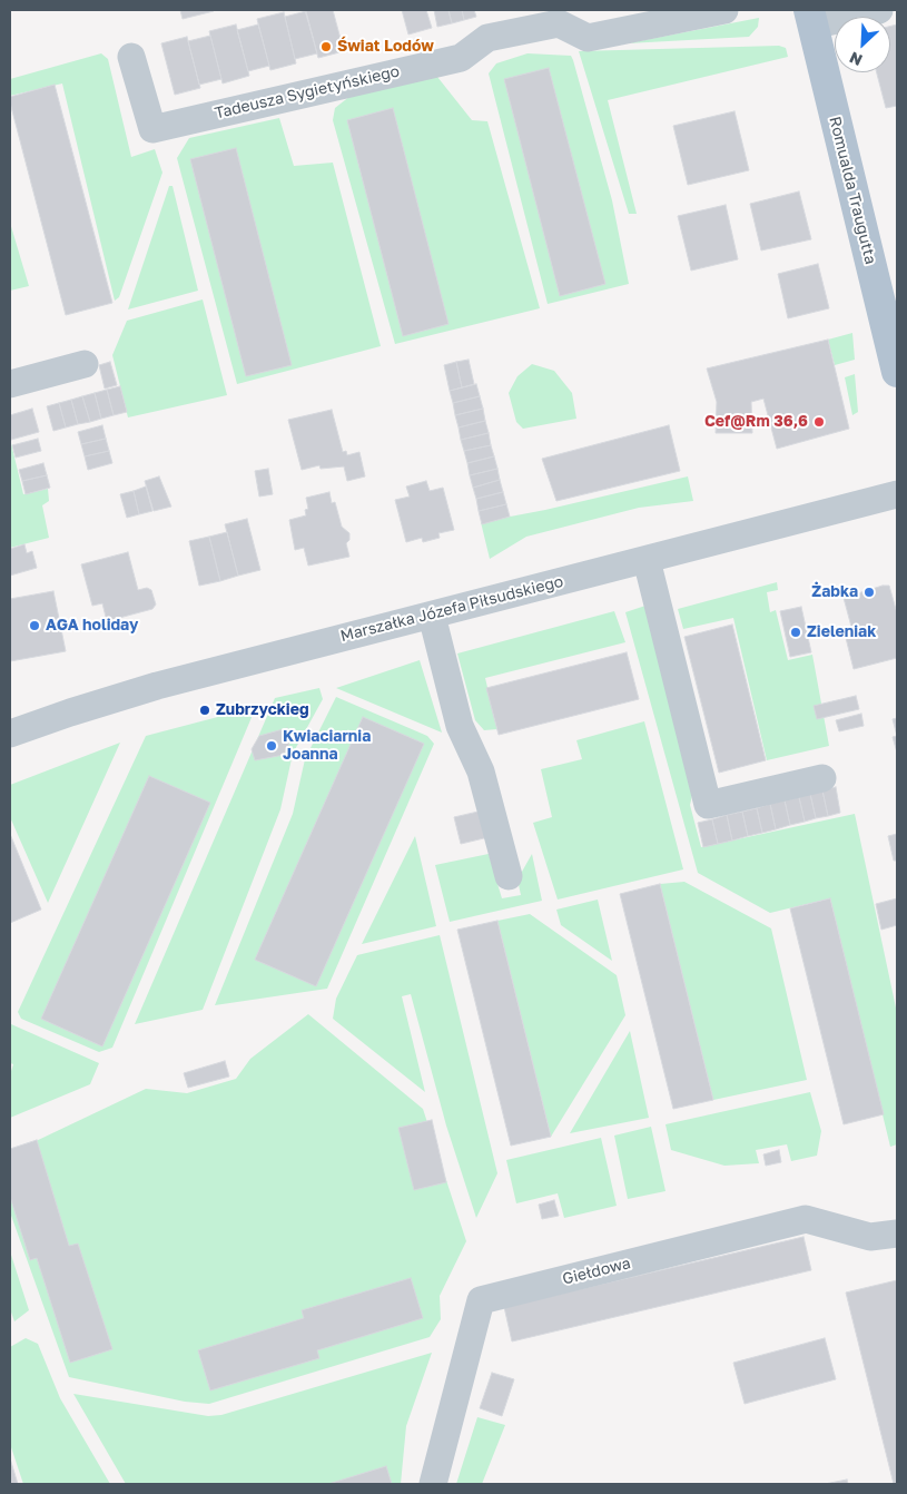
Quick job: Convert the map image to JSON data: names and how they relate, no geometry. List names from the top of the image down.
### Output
{
  "streets": {
    "main road": ["Romualda Traugutta"],
    "street": ["Tadeusza Sygietyńskiego", "Marszałka Józefa Piłsudskiego", "Giełdowa"]
  },
  "places": [
    "Świat Lodów",
    "Cef@Rm 36,6",
    "Żabka",
    "AGA holiday",
    "Zieleniak",
    "Zubrzyckieg",
    "Kwiaciarnia Joanna"
  ],
  "north": "bottom left"
}
